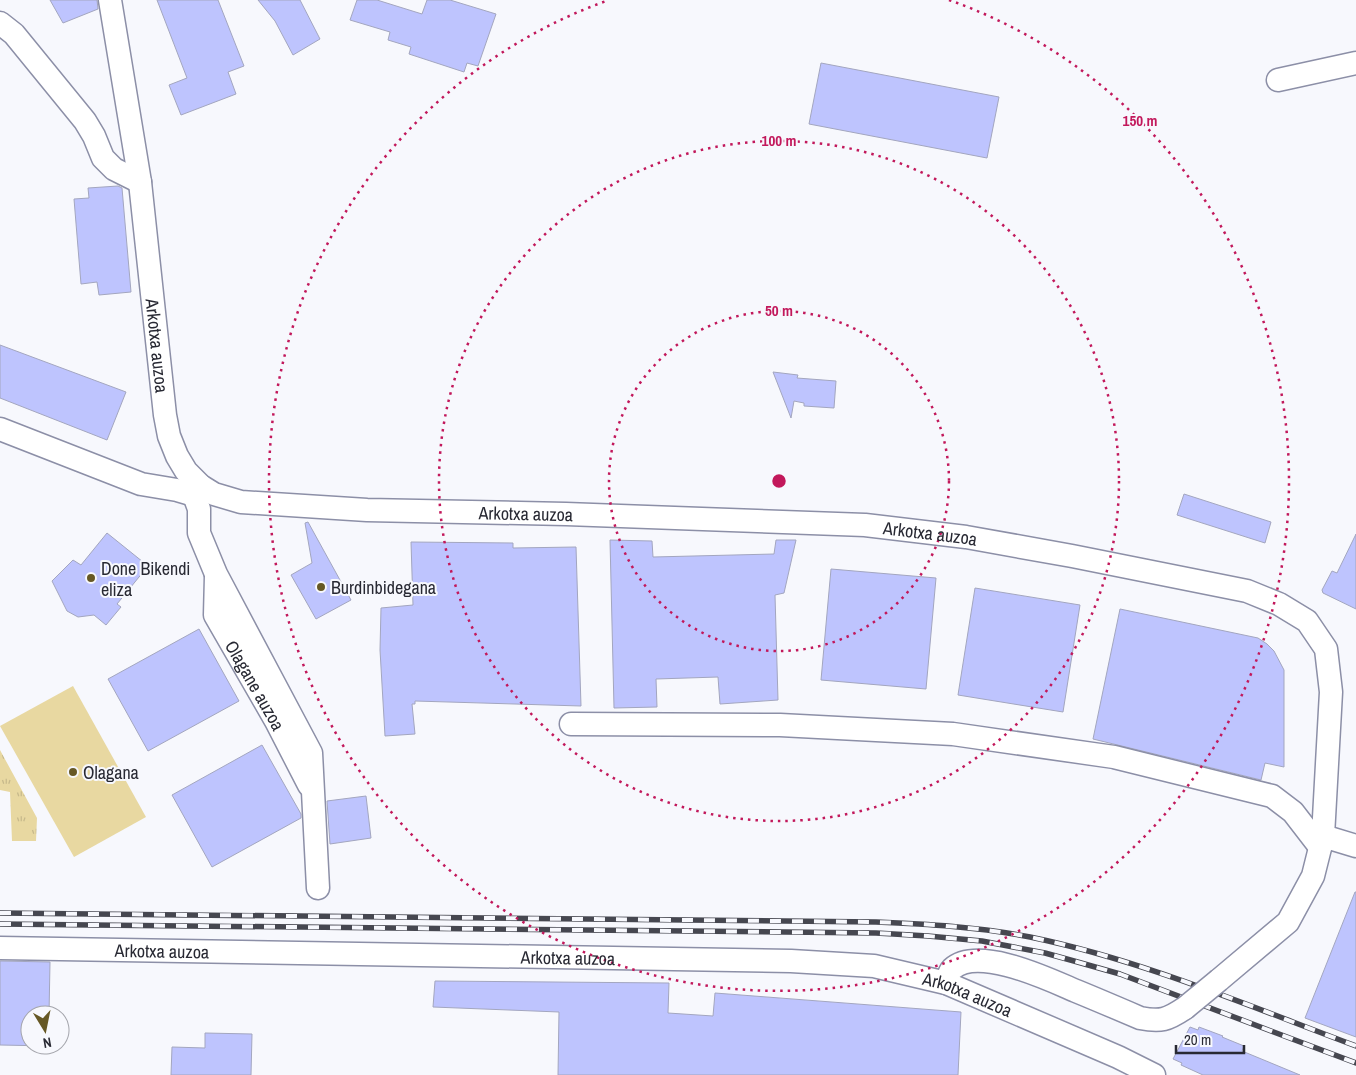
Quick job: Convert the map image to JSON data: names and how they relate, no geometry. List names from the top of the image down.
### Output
{
  "streets": {
    "street": ["Arkotxa auzoa"]
  },
  "places": ["Done Bikendi eliza", "Burdinbidegana", "Olagana"],
  "scale_bar": "20 m",
  "north": "bottom",
  "rings": ["150 m", "100 m", "50 m"]
}
